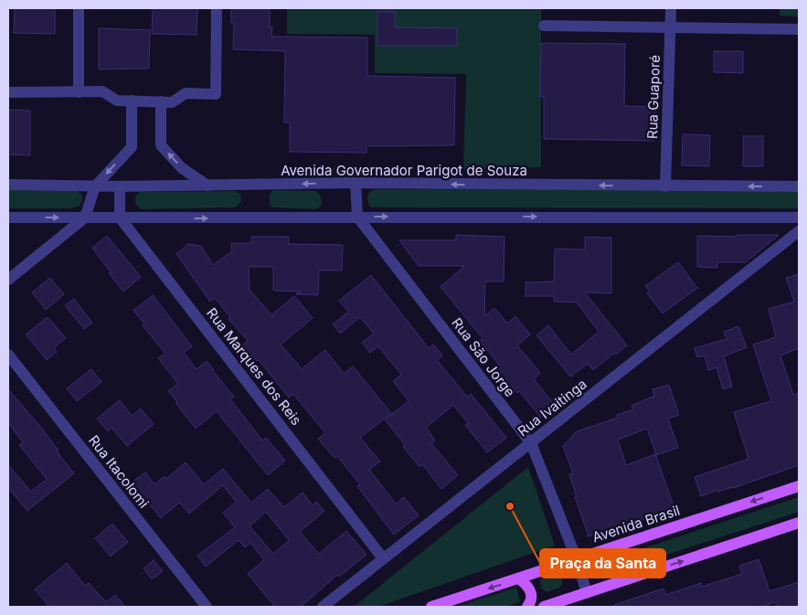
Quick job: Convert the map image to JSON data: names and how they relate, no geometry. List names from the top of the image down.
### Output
{
  "streets": {
    "main road": ["Avenida Brasil"],
    "street": [
      "Rua Guaporé",
      "Avenida Governador Parigot de Souza",
      "Rua São Jorge",
      "Rua Marques dos Reis",
      "Rua Ivaitinga",
      "Rua Itacolomi"
    ]
  },
  "crossings": [
    ["Rua Guaporé", "Avenida Governador Parigot de Souza"],
    ["Rua São Jorge", "Rua Ivaitinga"],
    ["Rua São Jorge", "Avenida Brasil"],
    ["Rua Marques dos Reis", "Rua Ivaitinga"]
  ],
  "places": ["Praça da Santa"]
}
